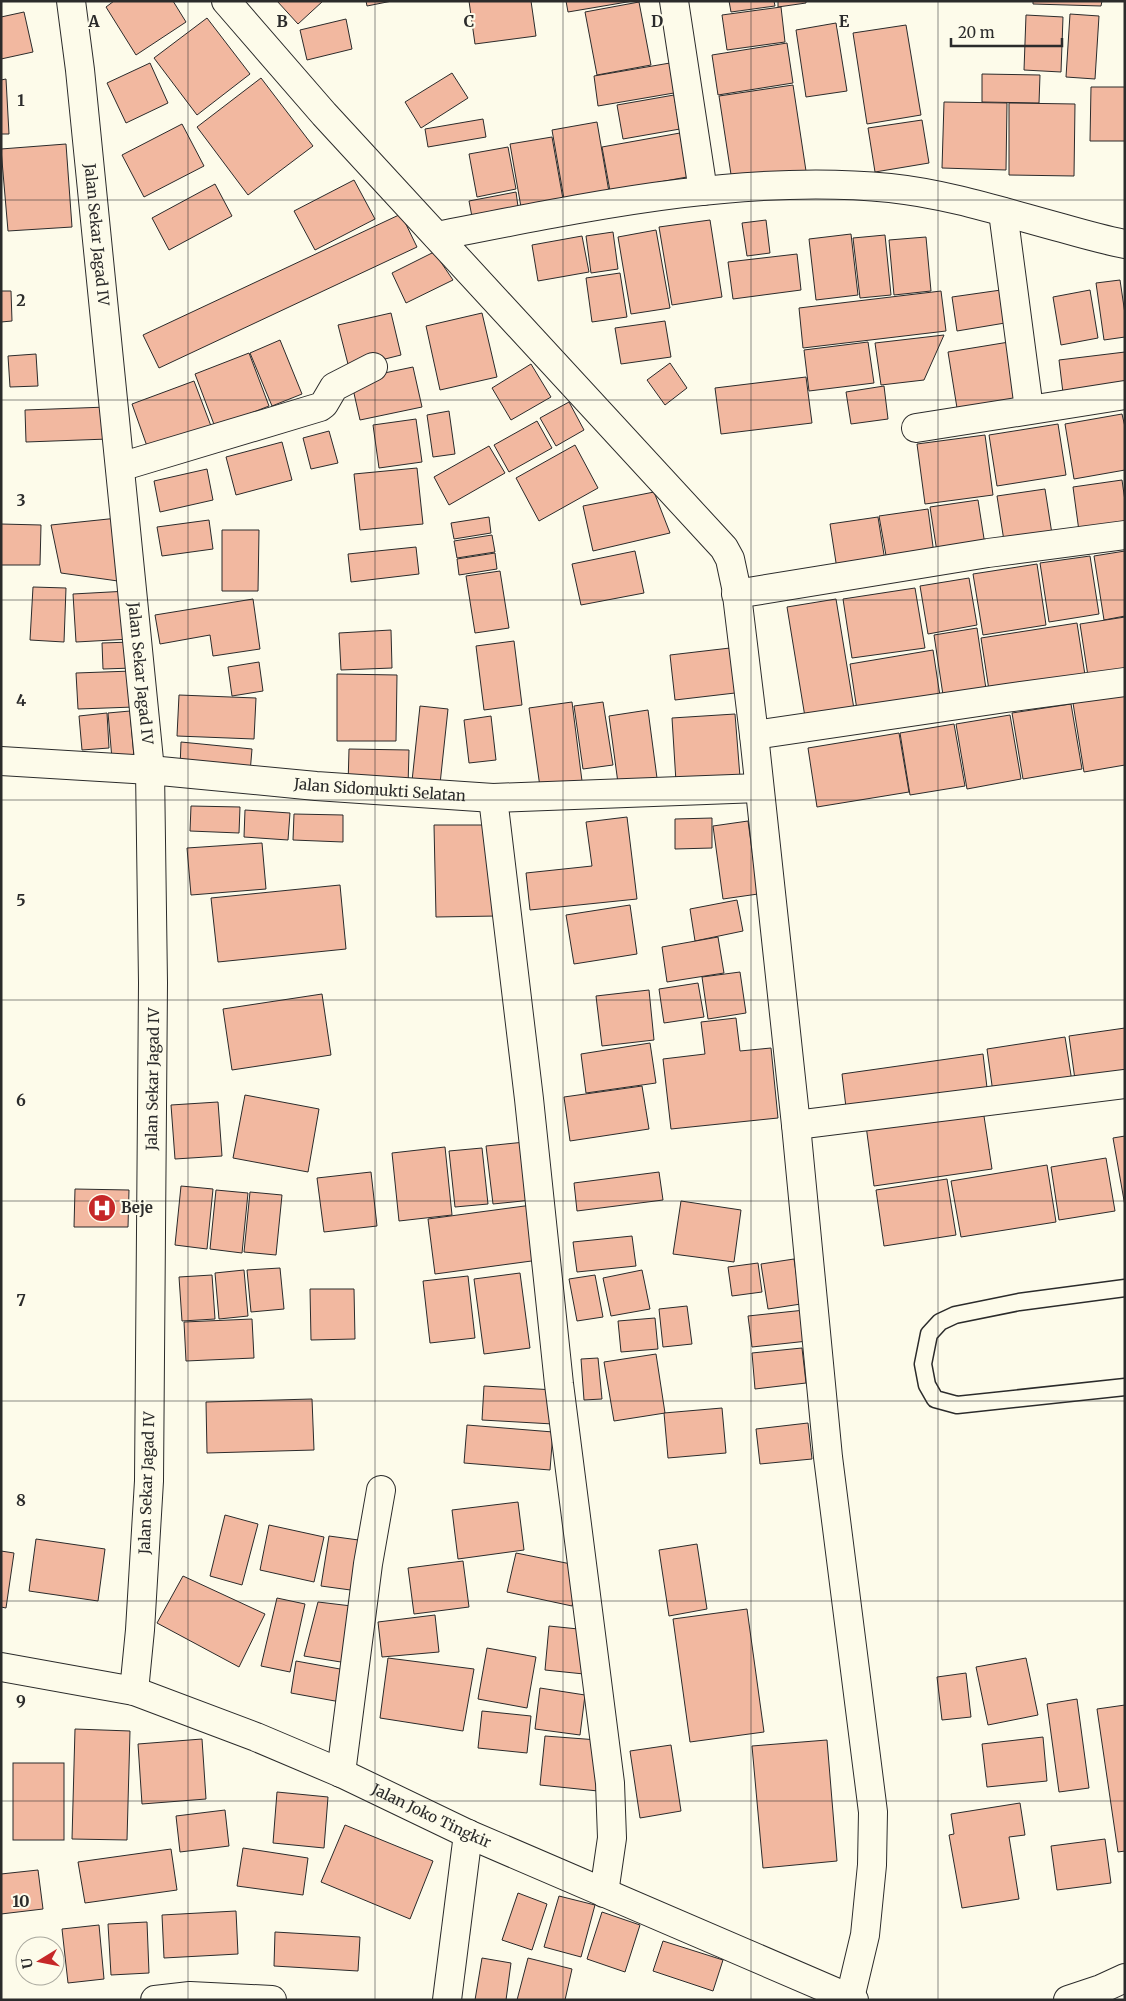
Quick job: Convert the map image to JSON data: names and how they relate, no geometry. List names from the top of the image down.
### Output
{
  "streets": {
    "street": ["Jalan Sekar Jagad IV", "Jalan Sidomukti Selatan", "Jalan Joko Tingkir"]
  },
  "crossings": [
    ["Jalan Sekar Jagad IV", "Jalan Sidomukti Selatan"],
    ["Jalan Sekar Jagad IV", "Jalan Joko Tingkir"]
  ],
  "places": {
    "hospital": ["Beje"]
  },
  "scale_bar": "20 m",
  "north": "left",
  "grid": {
    "columns": [
      "A",
      "B",
      "C",
      "D",
      "E"
    ],
    "rows": [
      "1",
      "2",
      "3",
      "4",
      "5",
      "6",
      "7",
      "8",
      "9",
      "10"
    ]
  }
}
